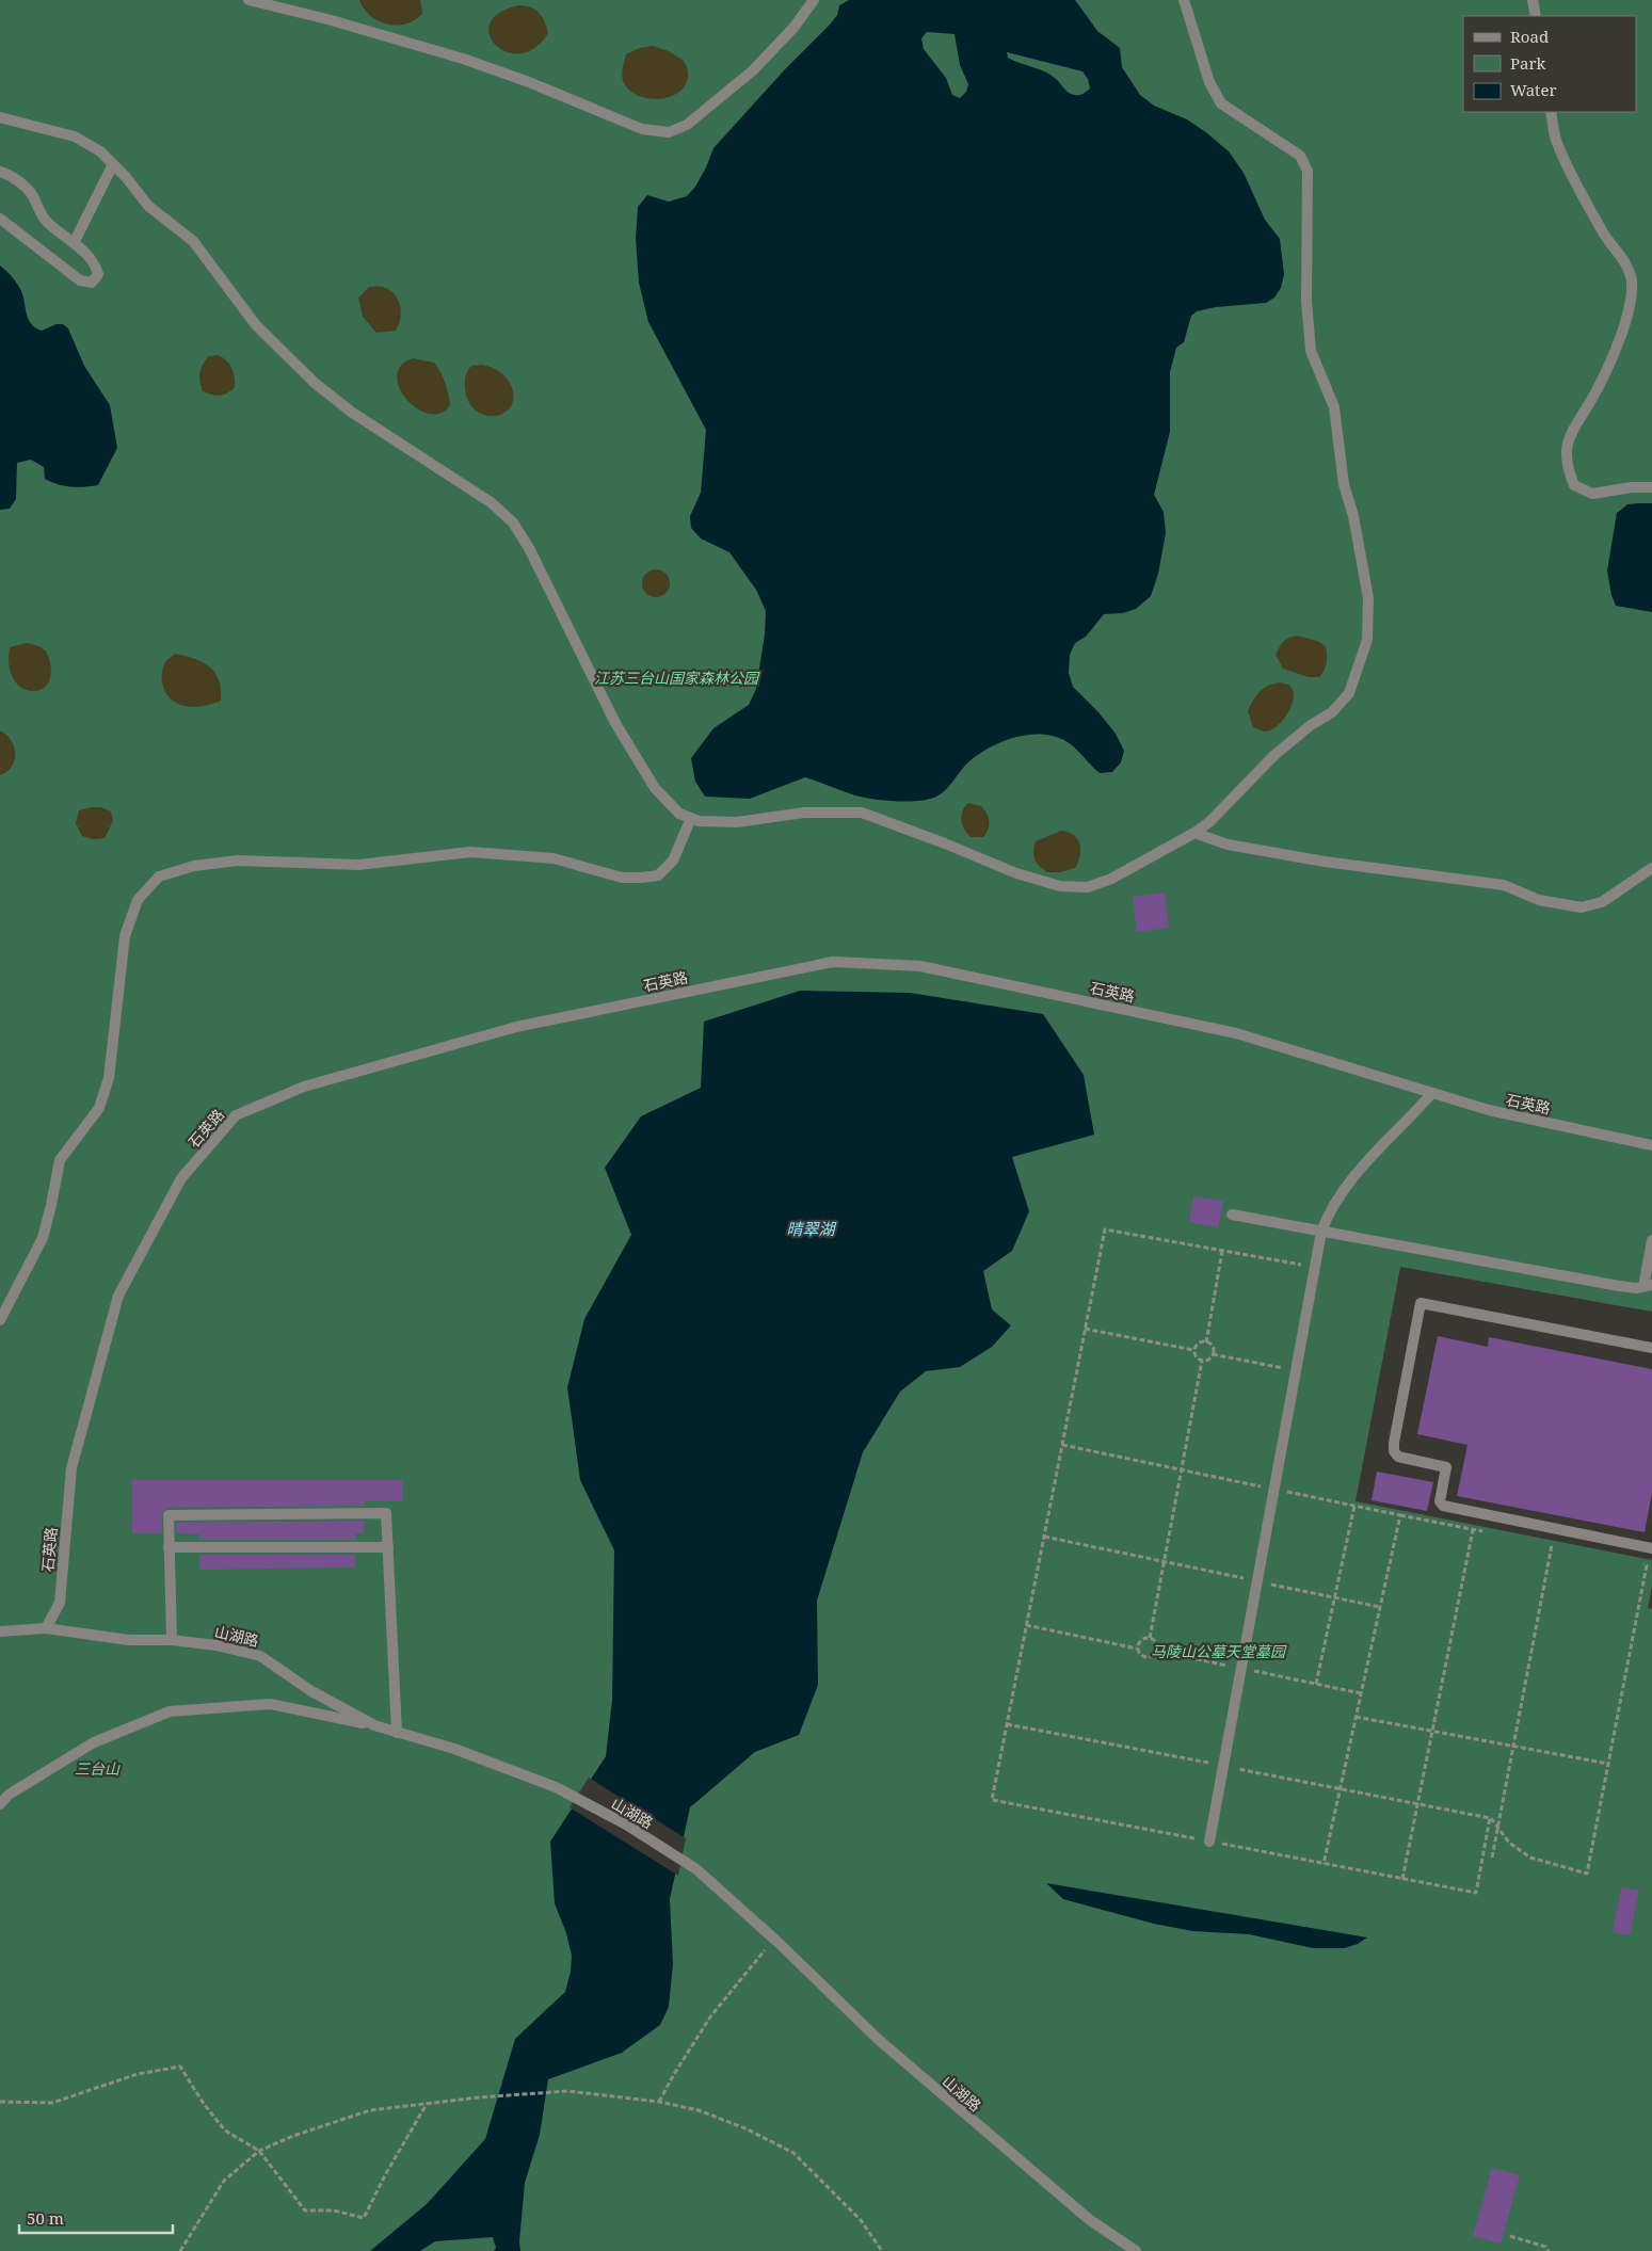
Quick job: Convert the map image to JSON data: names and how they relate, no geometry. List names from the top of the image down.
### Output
{
  "streets": {
    "street": ["石英路", "山湖路"]
  },
  "crossings": [
    ["石英路", "山湖路"]
  ],
  "water": ["晴翠湖"],
  "parks": ["江苏三台山国家森林公园", "马陵山公墓天堂墓园", "三台山"],
  "legend": ["Road", "Park", "Water"],
  "scale_bar": "50 m"
}
